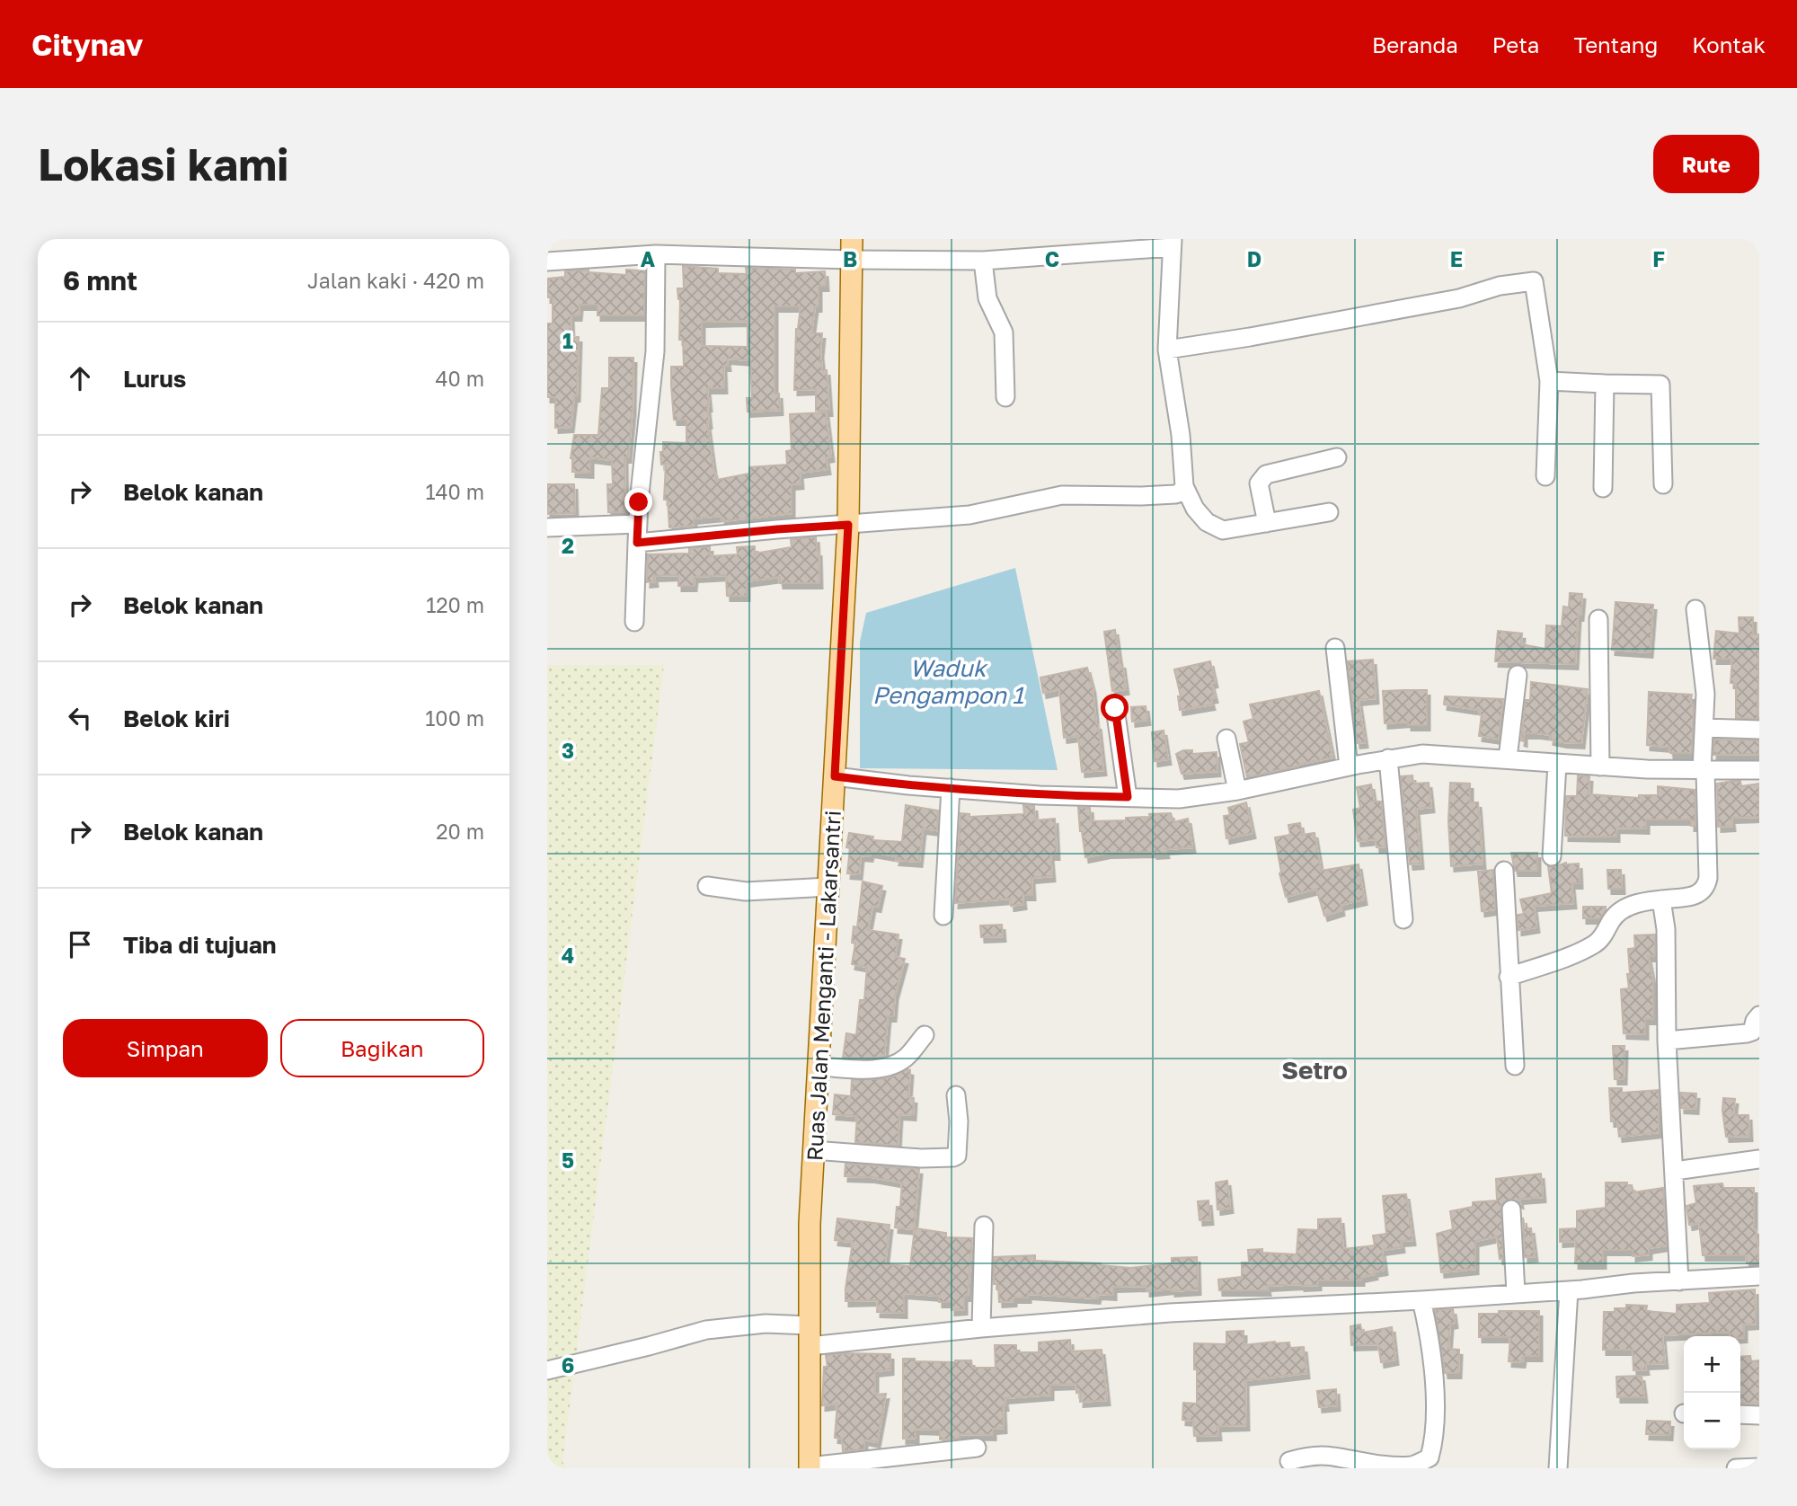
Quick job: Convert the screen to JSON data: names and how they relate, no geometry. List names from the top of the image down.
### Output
{
  "streets": {
    "main road": ["Ruas Jalan Menganti - Lakarsantri"]
  },
  "districts": ["Setro"],
  "water": ["Waduk Pengampon 1"],
  "page": {
    "header": "Citynav",
    "nav": [
      "Beranda",
      "Peta",
      "Tentang",
      "Kontak"
    ],
    "buttons": [
      "Rute",
      ["Simpan", "Bagikan"]
    ],
    "title": "Lokasi kami",
    "heading": ["6 mnt", "Jalan kaki · 420 m"],
    "list": [
      ["Lurus", "40 m"],
      ["Belok kanan", "140 m"],
      ["Belok kanan", "120 m"],
      ["Belok kiri", "100 m"],
      ["Belok kanan", "20 m"],
      "Tiba di tujuan"
    ],
    "map_buttons": ["+", "−"]
  },
  "grid": {
    "columns": [
      "A",
      "B",
      "C",
      "D",
      "E",
      "F"
    ],
    "rows": [
      "1",
      "2",
      "3",
      "4",
      "5",
      "6"
    ]
  }
}
